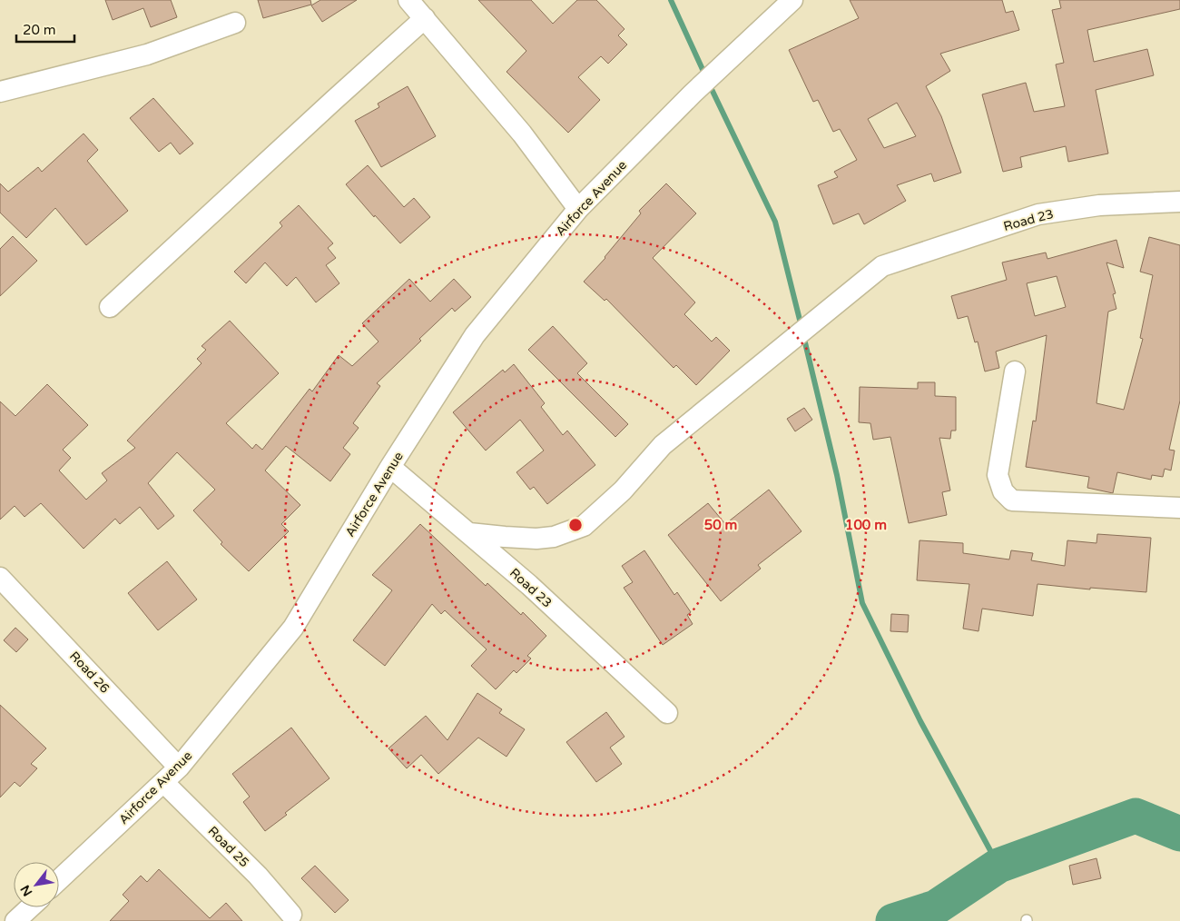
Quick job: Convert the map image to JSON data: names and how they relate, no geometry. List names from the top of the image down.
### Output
{
  "streets": {
    "street": [
      "Airforce Avenue",
      "Road 23",
      "Road 26",
      "Road 25"
    ]
  },
  "crossings": [
    ["Airforce Avenue", "Road 23"],
    ["Airforce Avenue", "Road 26"],
    ["Airforce Avenue", "Road 25"]
  ],
  "scale_bar": "20 m",
  "north": "bottom left",
  "rings": ["50 m", "100 m"]
}
